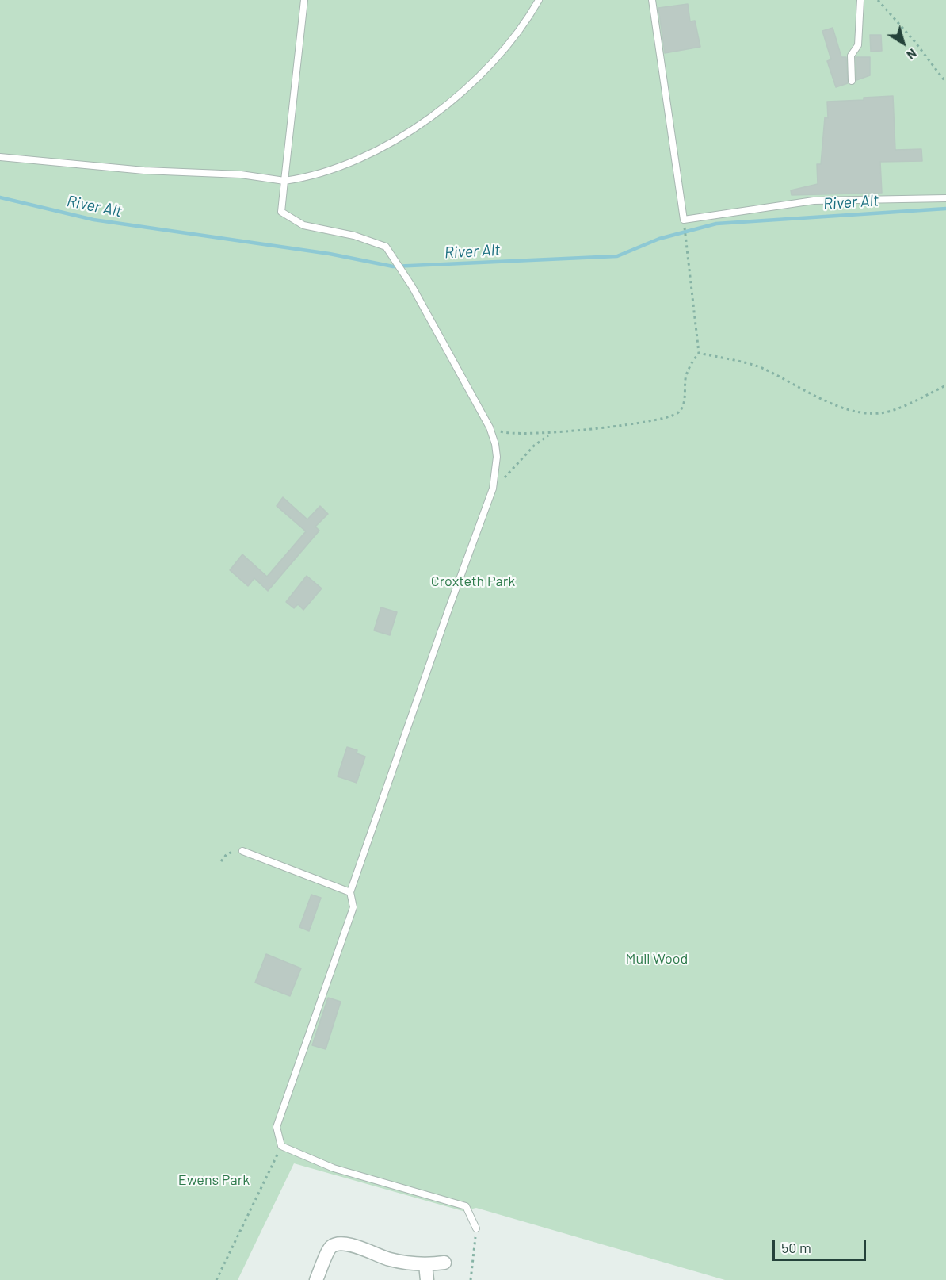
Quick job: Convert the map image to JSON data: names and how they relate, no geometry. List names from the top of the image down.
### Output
{
  "water": ["River Alt"],
  "parks": ["Croxteth Park", "Mull Wood", "Ewens Park"],
  "scale_bar": "50 m",
  "north": "bottom right"
}
